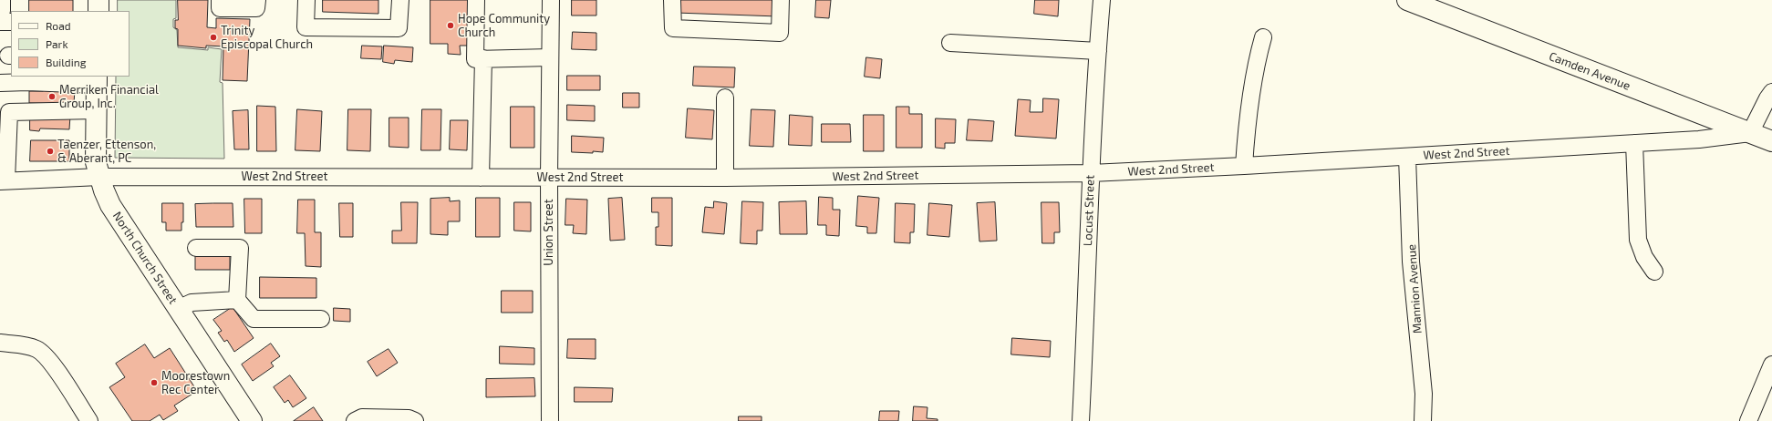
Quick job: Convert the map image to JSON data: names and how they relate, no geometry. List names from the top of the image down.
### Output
{
  "streets": {
    "main road": ["Camden Avenue", "North Church Street"],
    "street": [
      "West 2nd Street",
      "Locust Street",
      "Union Street",
      "Mannion Avenue"
    ]
  },
  "crossings": [
    ["Camden Avenue", "West 2nd Street"],
    ["West 2nd Street", "Locust Street"],
    ["West 2nd Street", "Union Street"],
    ["West 2nd Street", "North Church Street"],
    ["West 2nd Street", "Mannion Avenue"]
  ],
  "places": [
    "Hope Community Church",
    "Trinity Episcopal Church",
    "Merriken Financial Group, Inc.",
    "Taenzer, Ettenson, & Aberant, PC",
    "Moorestown Rec Center"
  ],
  "legend": ["Road", "Park", "Building"]
}
